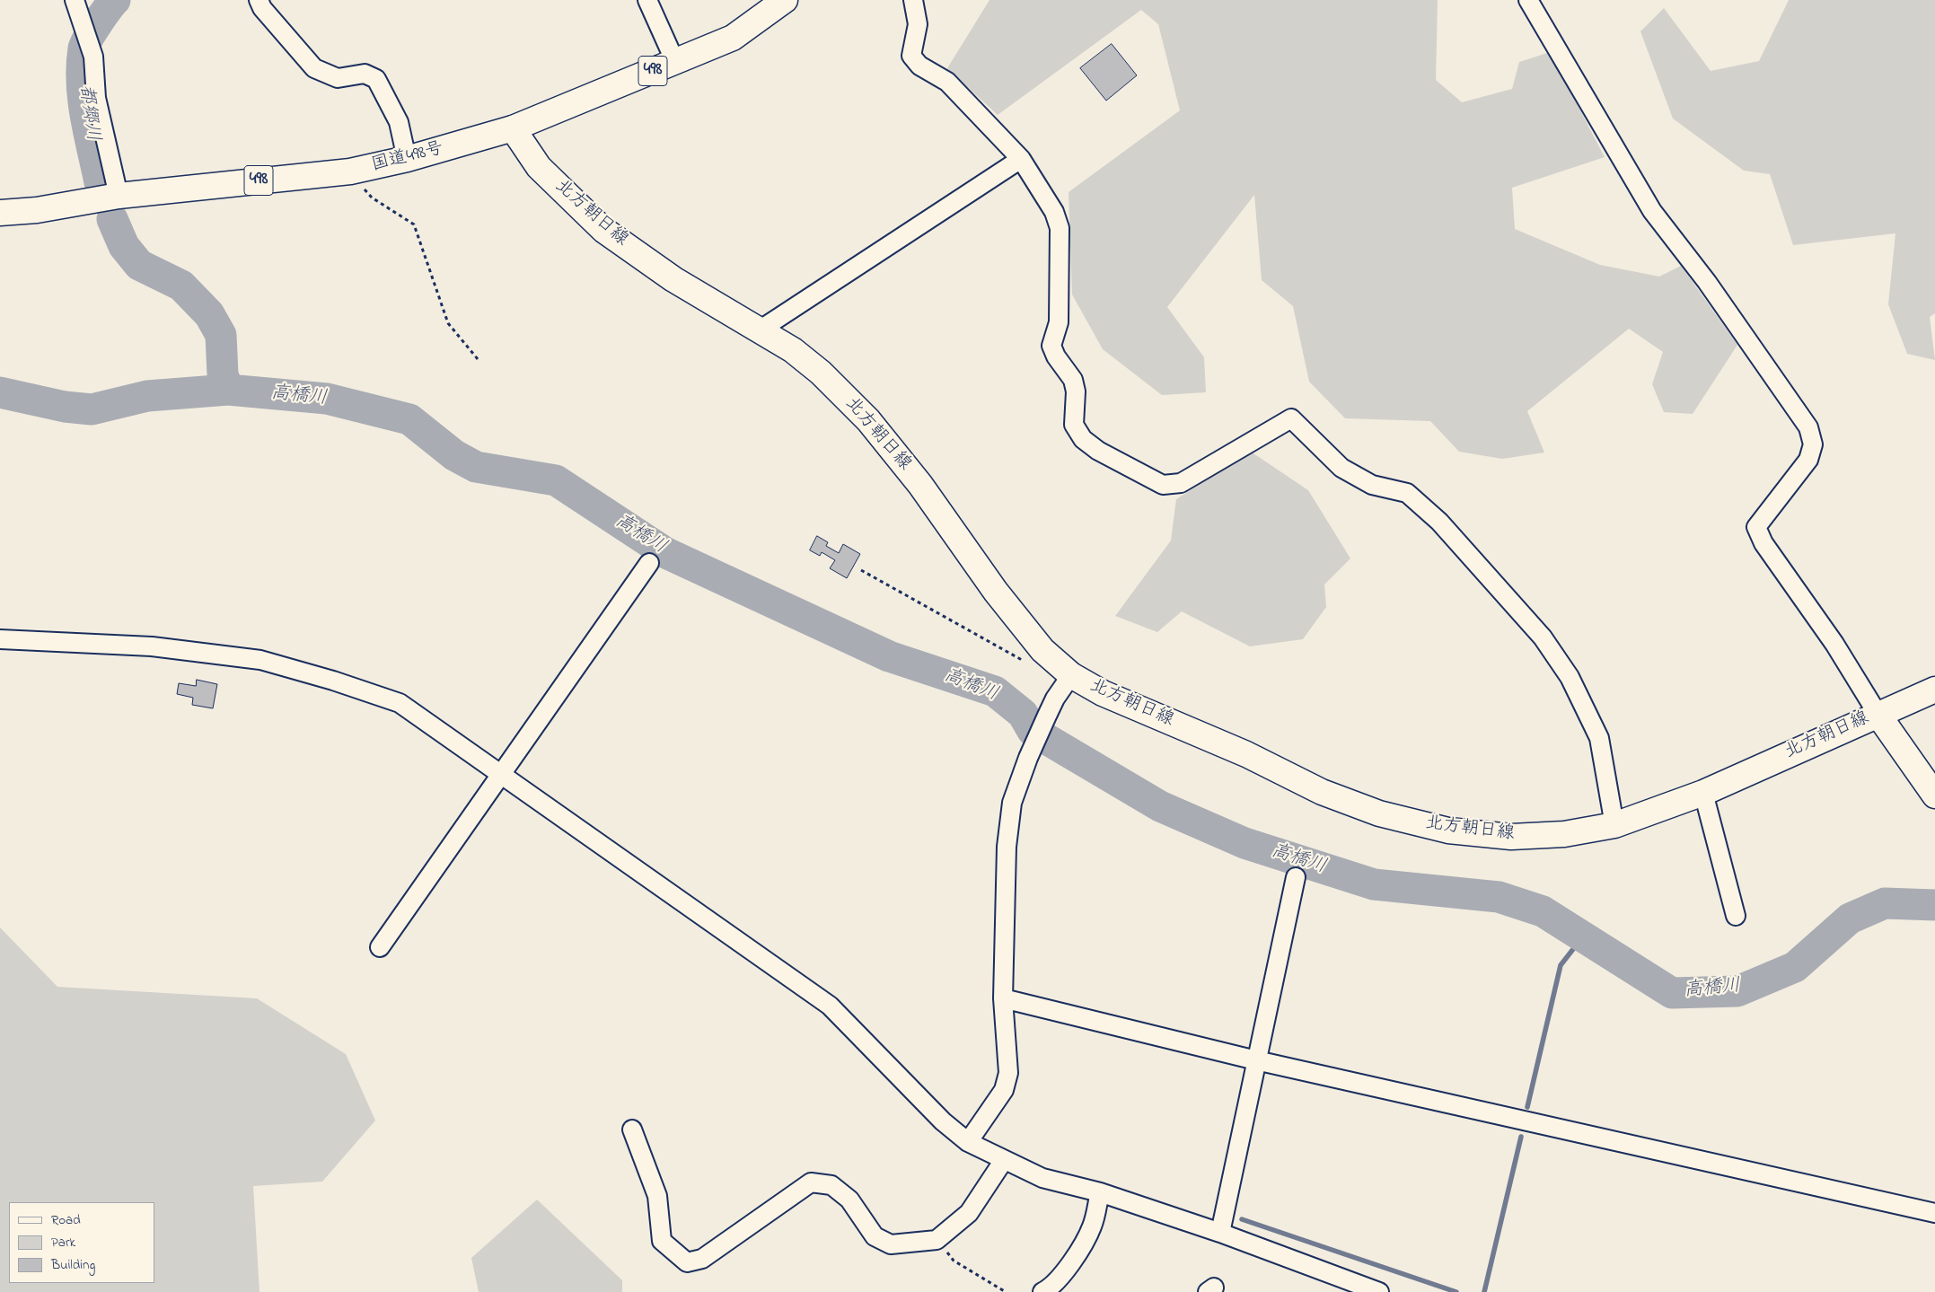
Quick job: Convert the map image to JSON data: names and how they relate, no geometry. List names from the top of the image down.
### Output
{
  "streets": {
    "main road": ["498", "国道498号", "北方朝日線"]
  },
  "crossings": [
    ["国道498号", "北方朝日線"]
  ],
  "water": ["都郷川", "高橋川"],
  "legend": ["Road", "Park", "Building"]
}
